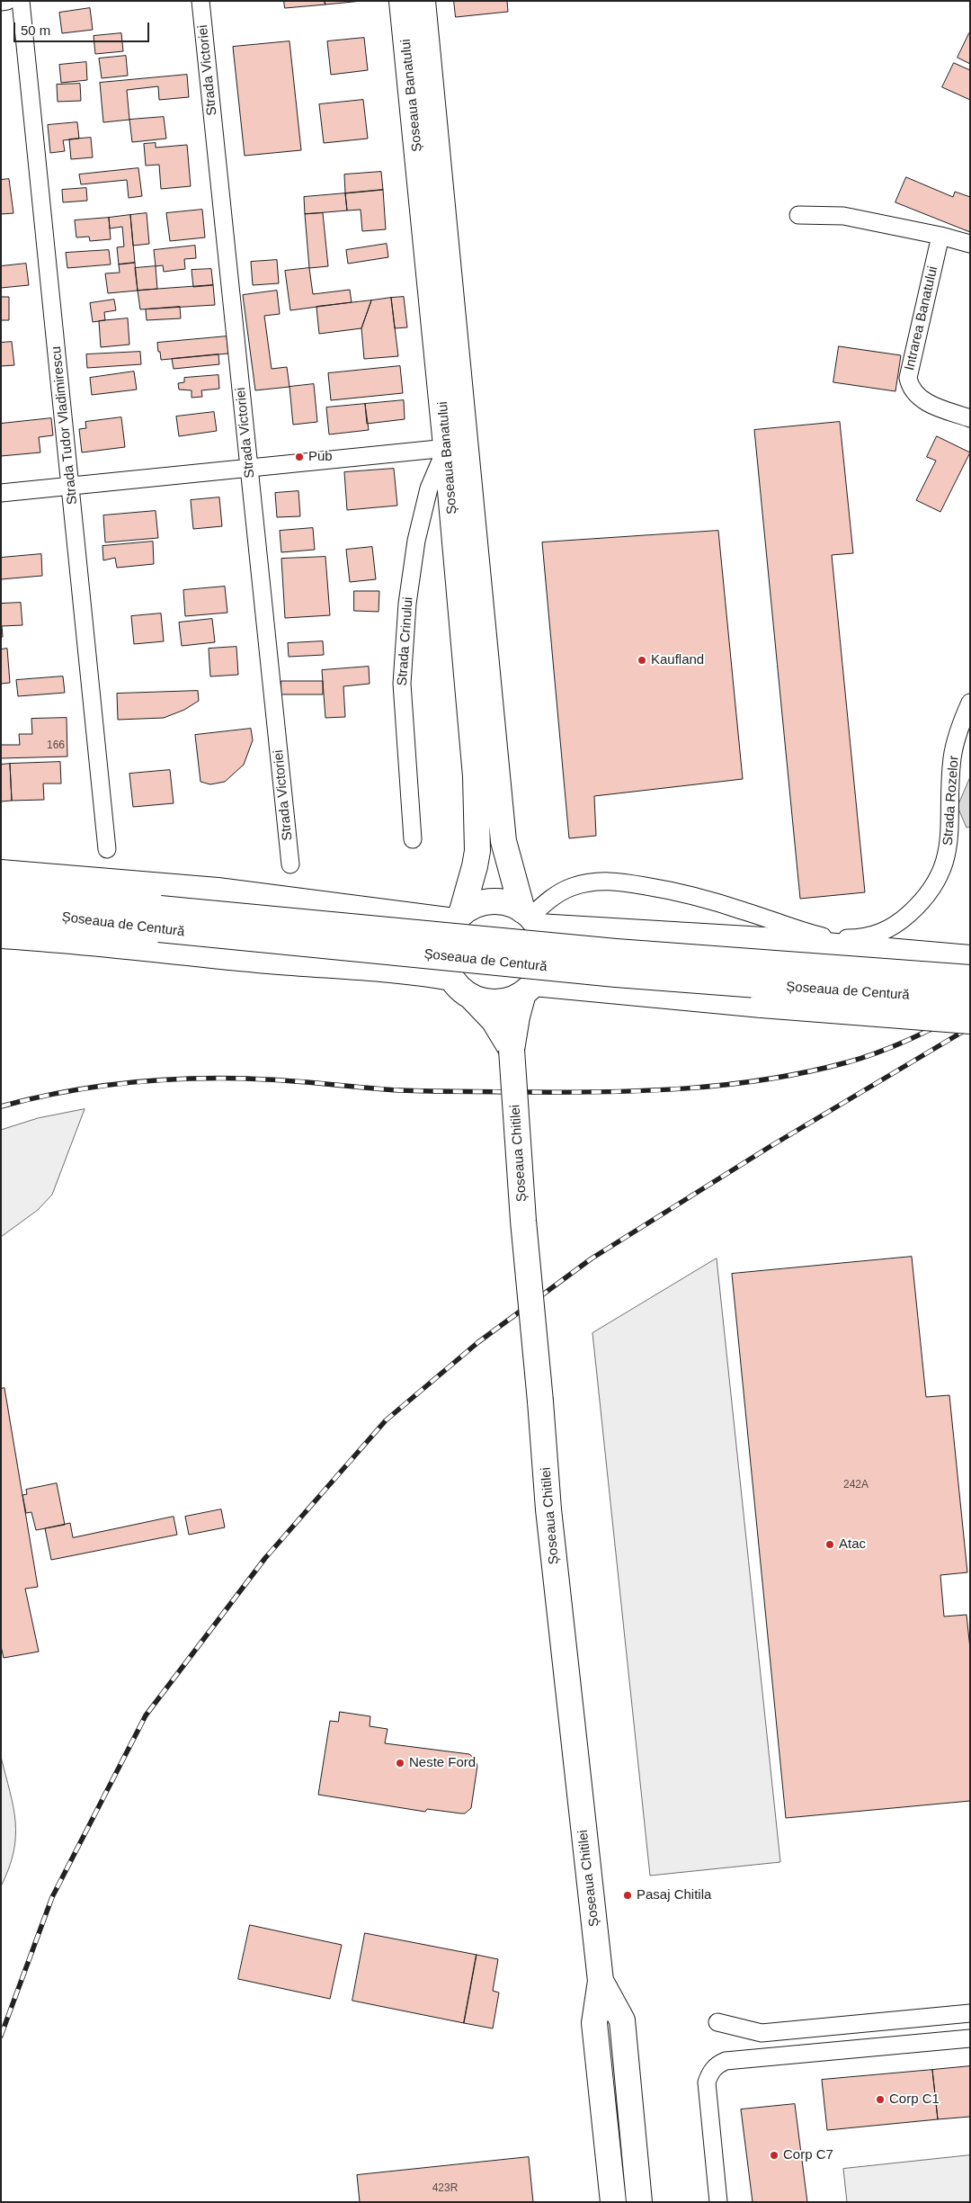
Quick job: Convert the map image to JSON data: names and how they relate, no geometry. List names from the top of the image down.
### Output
{
  "streets": {
    "main road": ["Șoseaua Banatului", "Șoseaua de Centură", "Șoseaua Chitilei"],
    "street": [
      "Strada Victoriei",
      "Intrarea Banatului",
      "Strada Tudor Vladimirescu",
      "Strada Crinului",
      "Strada Rozelor"
    ]
  },
  "crossings": [
    ["Șoseaua Banatului", "Strada Crinului"],
    ["Șoseaua Banatului", "Strada Rozelor"],
    ["Șoseaua Banatului", "Șoseaua Chitilei"],
    ["Strada Rozelor", "Șoseaua Chitilei"]
  ],
  "places": [
    "Pub",
    "Kaufland",
    "Atac",
    "Neste Ford",
    "Pasaj Chitila",
    "Corp C1",
    "Corp C7"
  ],
  "house_numbers": ["166", "242A", "423R"],
  "scale_bar": "50 m"
}
